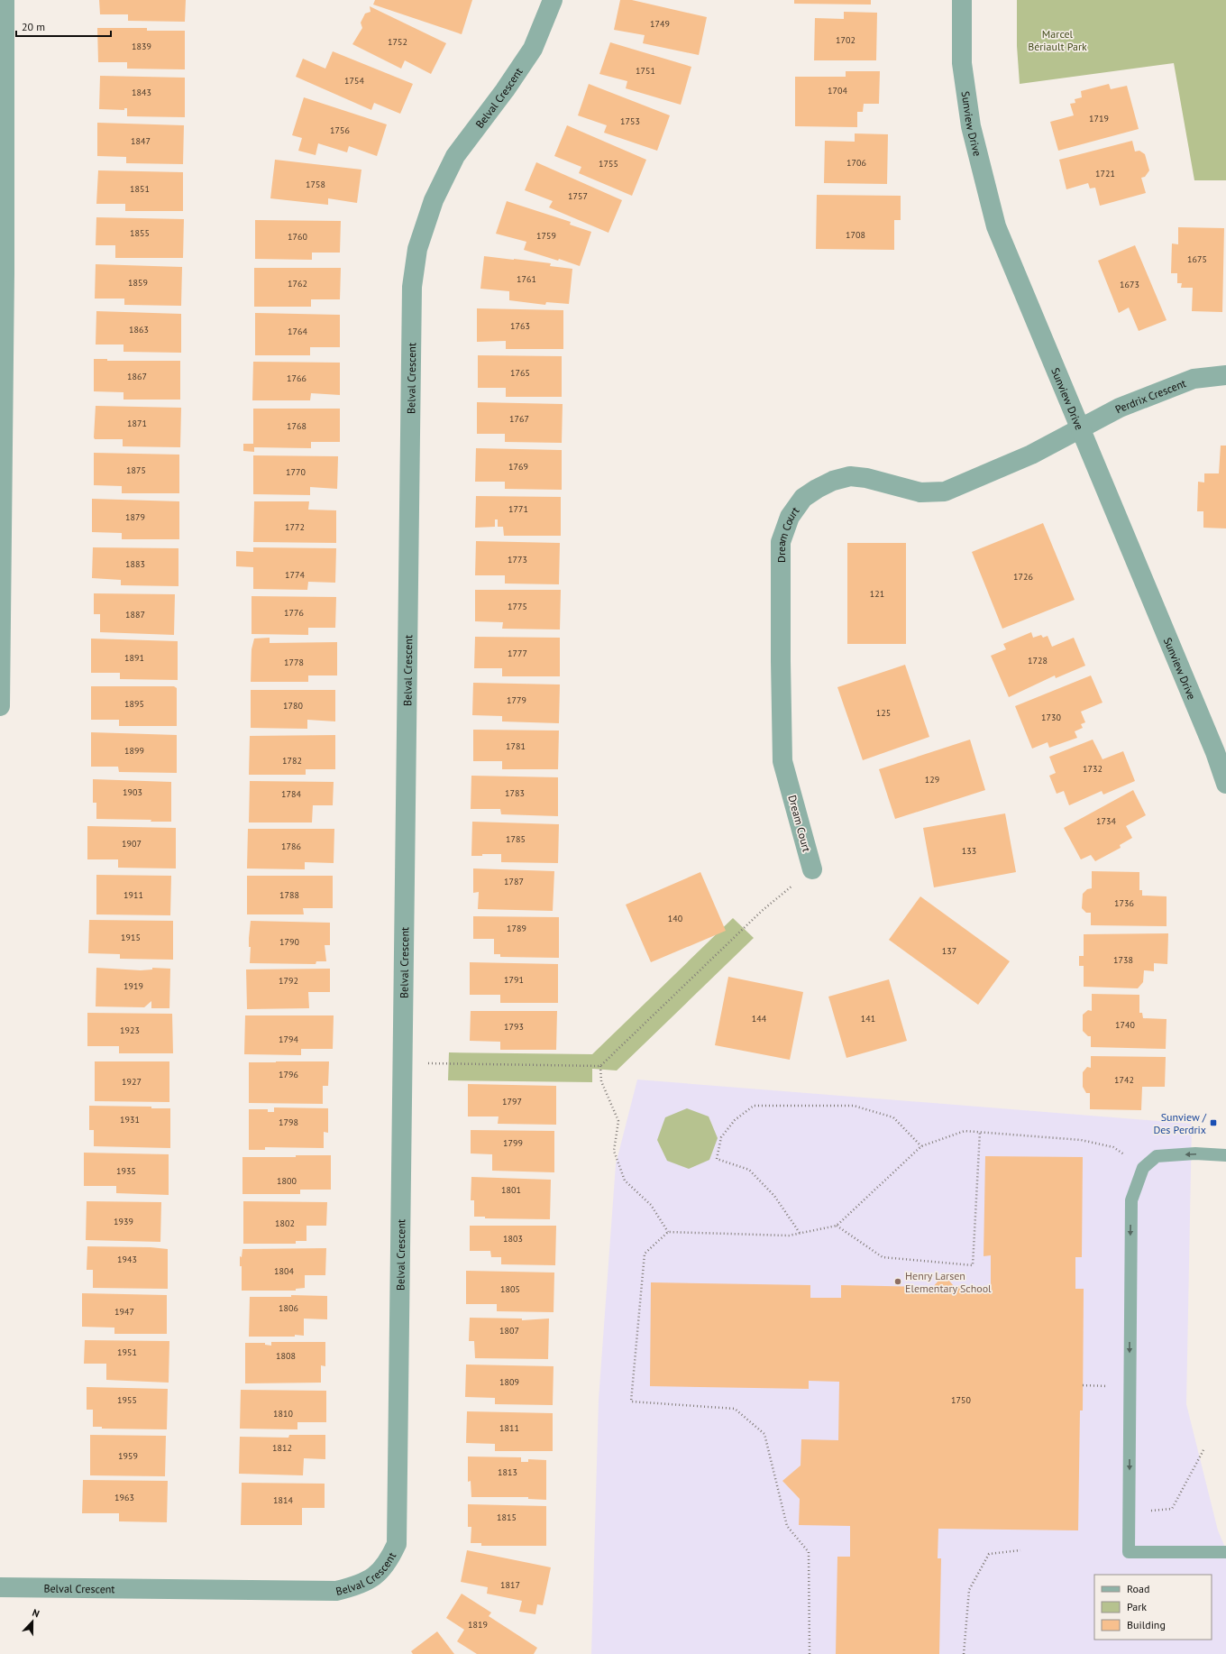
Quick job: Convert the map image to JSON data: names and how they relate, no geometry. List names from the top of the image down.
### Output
{
  "streets": {
    "street": [
      "Belval Crescent",
      "Sunview Drive",
      "Perdrix Crescent",
      "Dream Court"
    ]
  },
  "crossings": [
    ["Sunview Drive", "Perdrix Crescent"],
    ["Sunview Drive", "Dream Court"],
    ["Perdrix Crescent", "Dream Court"]
  ],
  "parks": ["Marcel Bériault Park"],
  "places": {
    "transit": ["Sunview / Des Perdrix"],
    "other": ["Henry Larsen Elementary School"]
  },
  "house_numbers": [
    "1749",
    "1702",
    "1752",
    "1839",
    "1751",
    "1754",
    "1704",
    "1843",
    "1719",
    "1753",
    "1756",
    "1847",
    "1706",
    "1755",
    "1721",
    "1758",
    "1851",
    "1757",
    "1855",
    "1708",
    "1759",
    "1760",
    "1675",
    "1761",
    "1859",
    "1762",
    "1673",
    "1763",
    "1863",
    "1764",
    "1765",
    "1867",
    "1766",
    "1767",
    "1871",
    "1768",
    "1769",
    "1875",
    "1770",
    "1771",
    "1879",
    "1772",
    "1773",
    "1883",
    "1774",
    "1726",
    "121",
    "1775",
    "1776",
    "1887",
    "1777",
    "1891",
    "1728",
    "1778",
    "1779",
    "1895",
    "1780",
    "125",
    "1730",
    "1781",
    "1899",
    "1782",
    "1732",
    "129",
    "1903",
    "1783",
    "1784",
    "1734",
    "1785",
    "1907",
    "1786",
    "133",
    "1787",
    "1911",
    "1788",
    "1736",
    "140",
    "1789",
    "1915",
    "1790",
    "137",
    "1738",
    "1791",
    "1792",
    "1919",
    "144",
    "141",
    "1740",
    "1793",
    "1923",
    "1794",
    "1796",
    "1742",
    "1927",
    "1797",
    "1931",
    "1798",
    "1799",
    "1935",
    "1800",
    "1801",
    "1939",
    "1802",
    "1803",
    "1943",
    "1804",
    "1805",
    "1806",
    "1947",
    "1807",
    "1951",
    "1808",
    "1809",
    "1955",
    "1750",
    "1810",
    "1811",
    "1812",
    "1959",
    "1813",
    "1963",
    "1814",
    "1815",
    "1817",
    "1819"
  ],
  "legend": ["Road", "Park", "Building"],
  "scale_bar": "20 m",
  "north": "top"
}
